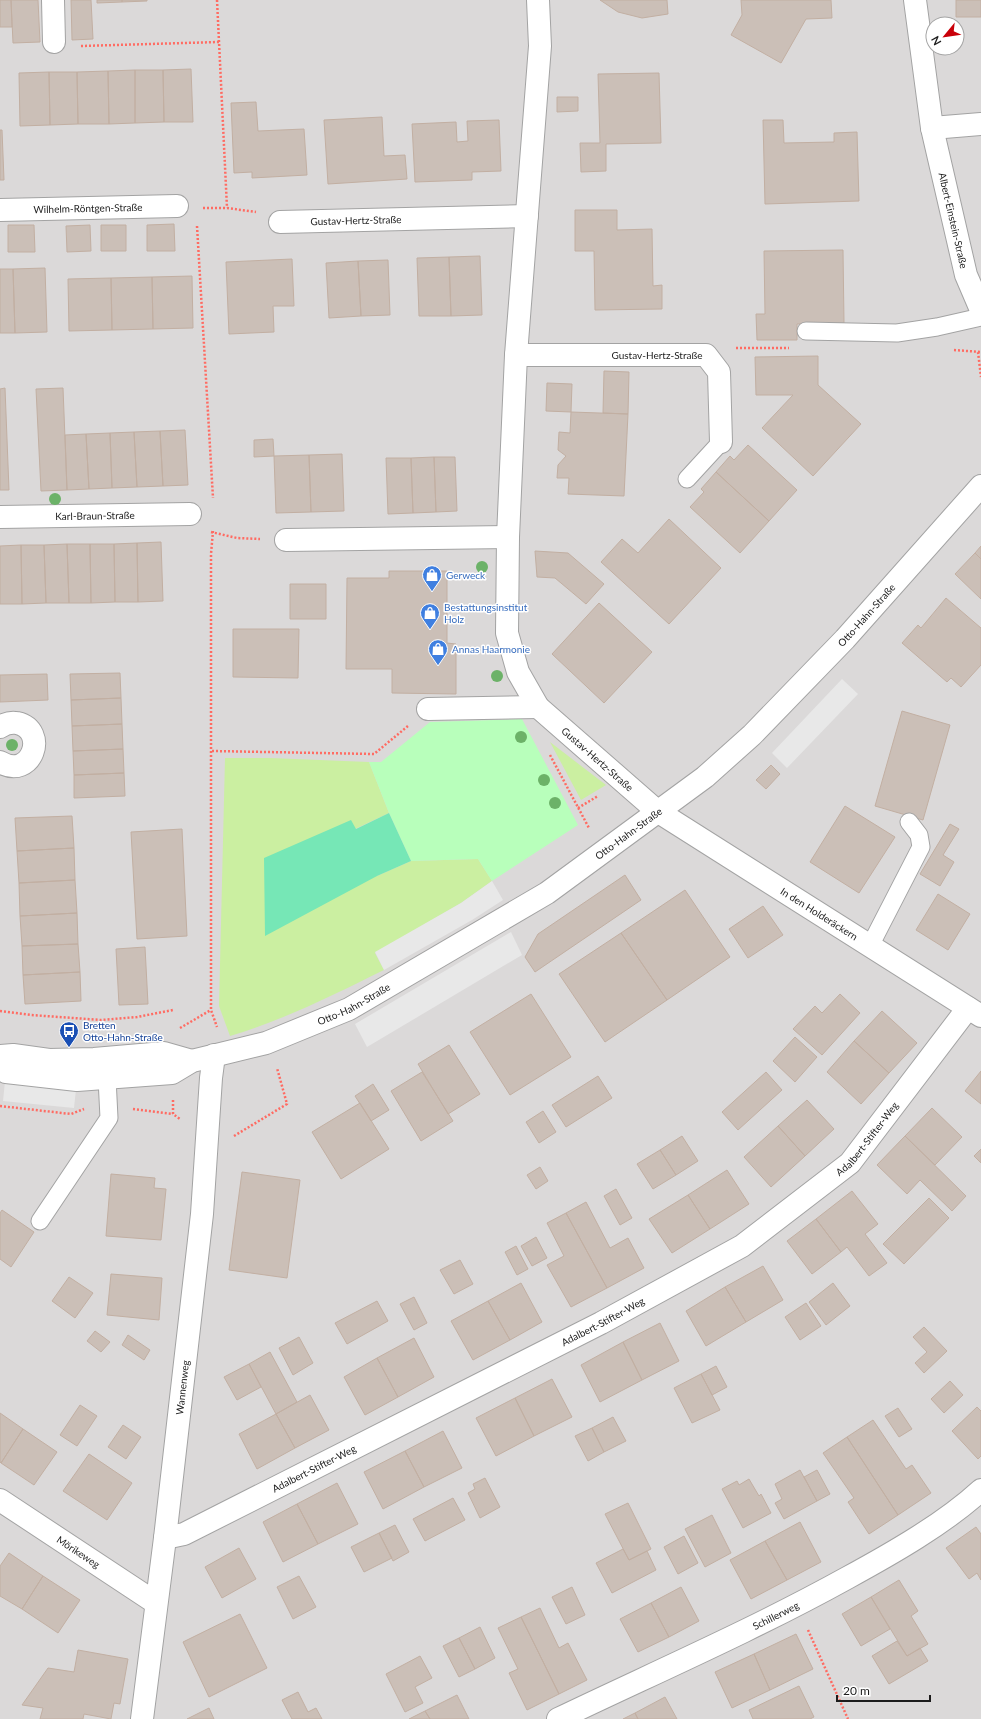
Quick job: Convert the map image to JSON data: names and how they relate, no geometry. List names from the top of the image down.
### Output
{
  "streets": {
    "street": [
      "Wilhelm-Röntgen-Straße",
      "Albert-Einstein-Straße",
      "Gustav-Hertz-Straße",
      "Karl-Braun-Straße",
      "Otto-Hahn-Straße",
      "In den Holderäckern",
      "Adalbert-Stifter-Weg",
      "Wannenweg",
      "Mörikeweg",
      "Schillerweg"
    ]
  },
  "crossings": [
    ["Gustav-Hertz-Straße", "Otto-Hahn-Straße"],
    ["Gustav-Hertz-Straße", "In den Holderäckern"],
    ["Otto-Hahn-Straße", "In den Holderäckern"],
    ["Otto-Hahn-Straße", "Wannenweg"],
    ["In den Holderäckern", "Adalbert-Stifter-Weg"],
    ["Adalbert-Stifter-Weg", "Wannenweg"],
    ["Wannenweg", "Mörikeweg"]
  ],
  "places": {
    "shop": ["Gerweck", "Bestattungsinstitut Holz", "Annas Haarmonie"],
    "bus stop": ["Bretten Otto-Hahn-Straße"]
  },
  "scale_bar": "20 m",
  "north": "bottom left"
}
